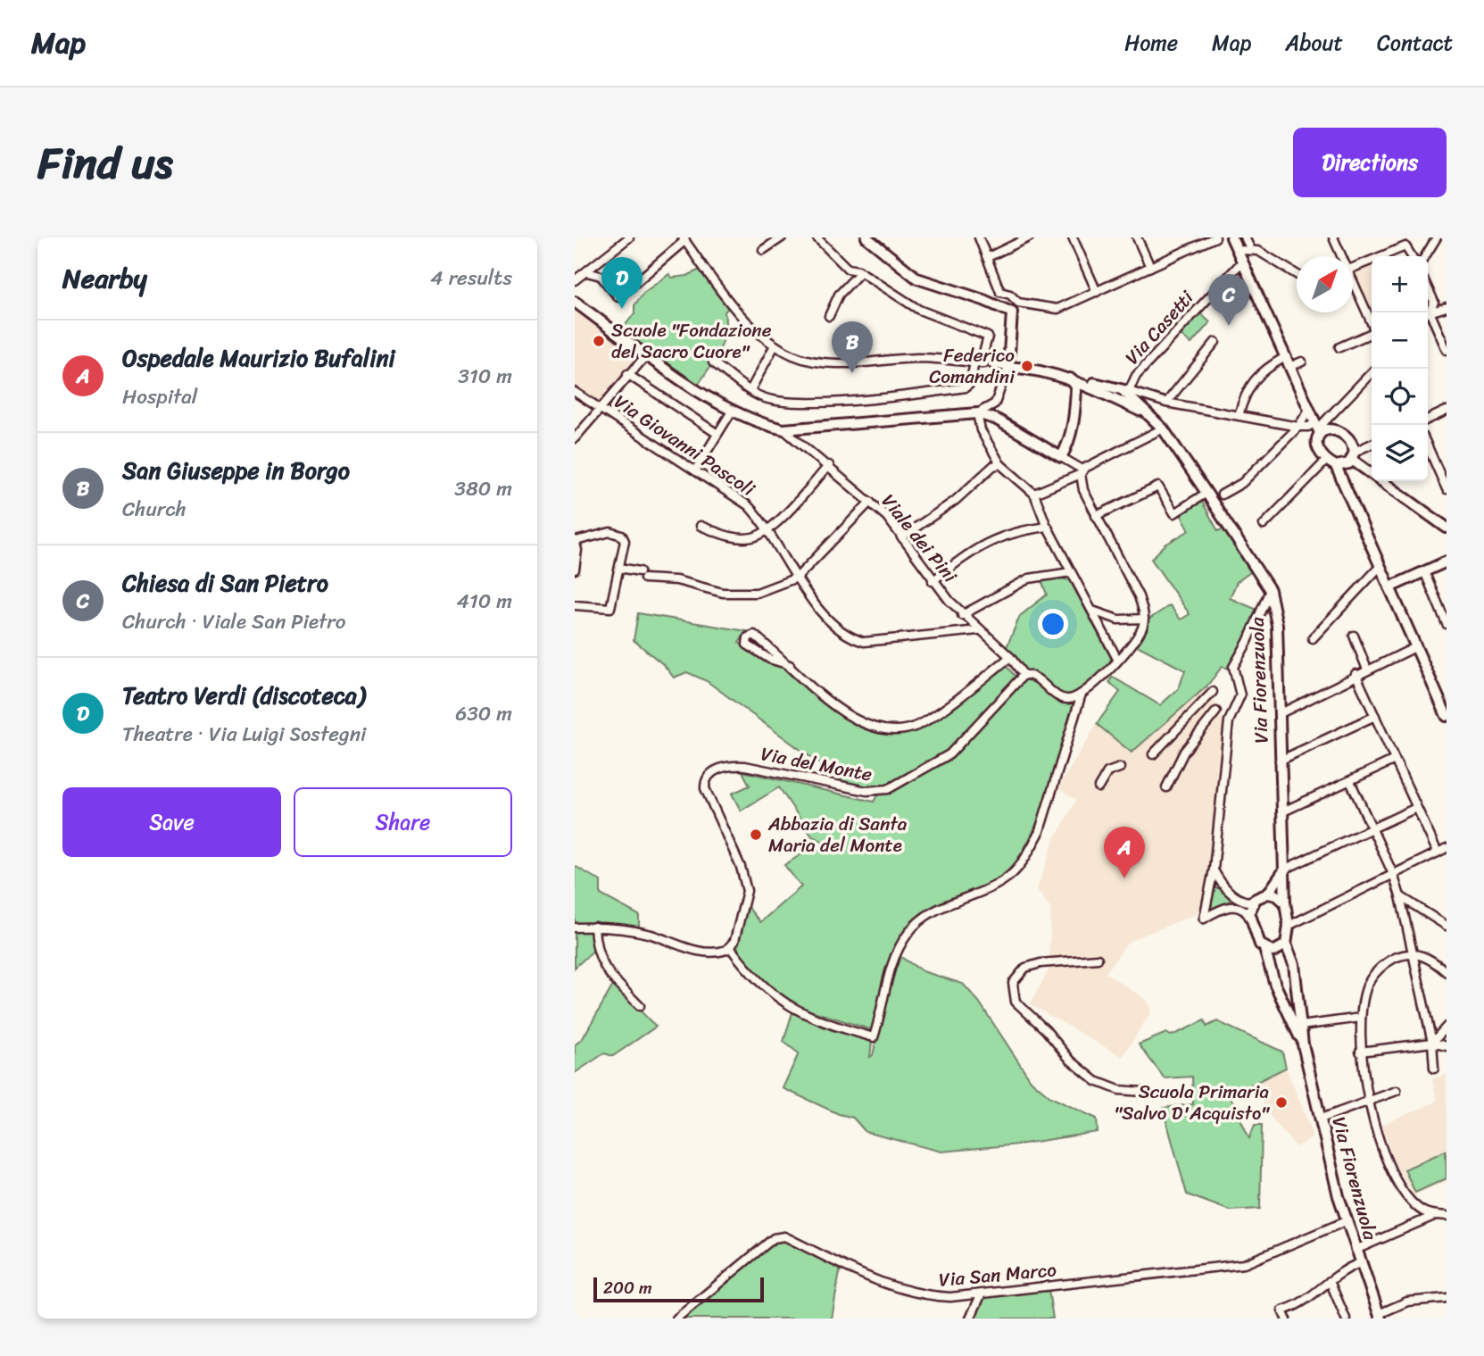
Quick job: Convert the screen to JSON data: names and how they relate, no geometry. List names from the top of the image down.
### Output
{
  "streets": {
    "street": [
      "Via Casetti",
      "Via Giovanni Pascoli",
      "Viale dei Pini",
      "Via Fiorenzuola",
      "Via del Monte",
      "Via San Marco"
    ]
  },
  "crossings": [
    ["Via Casetti", "Via Fiorenzuola"],
    ["Via Giovanni Pascoli", "Viale dei Pini"],
    ["Viale dei Pini", "Via del Monte"],
    ["Via Fiorenzuola", "Via San Marco"]
  ],
  "places": [
    "Scuole \"Fondazione del Sacro Cuore\"",
    "Federico Comandini",
    "Abbazia di Santa Maria del Monte",
    "Scuola Primaria \"Salvo D'Acquisto\""
  ],
  "scale_bar": "200 m",
  "north": "top right",
  "page": {
    "header": "Map",
    "nav": [
      "Home",
      "Map",
      "About",
      "Contact"
    ],
    "title": "Find us",
    "buttons": [
      "Directions",
      ["Save", "Share"]
    ],
    "heading": ["Nearby", "4 results"],
    "map_buttons": ["+", "−"],
    "pins": [
      "D",
      "C",
      "B",
      "A"
    ],
    "list": [
      {
        "mark": "A",
        "name": "Ospedale Maurizio Bufalini",
        "note": "Hospital",
        "value": "310 m"
      },
      {
        "mark": "B",
        "name": "San Giuseppe in Borgo",
        "note": "Church",
        "value": "380 m"
      },
      {
        "mark": "C",
        "name": "Chiesa di San Pietro",
        "note": "Church · Viale San Pietro",
        "value": "410 m"
      },
      {
        "mark": "D",
        "name": "Teatro Verdi (discoteca)",
        "note": "Theatre · Via Luigi Sostegni",
        "value": "630 m"
      }
    ],
    "scale": "200 m"
  }
}
